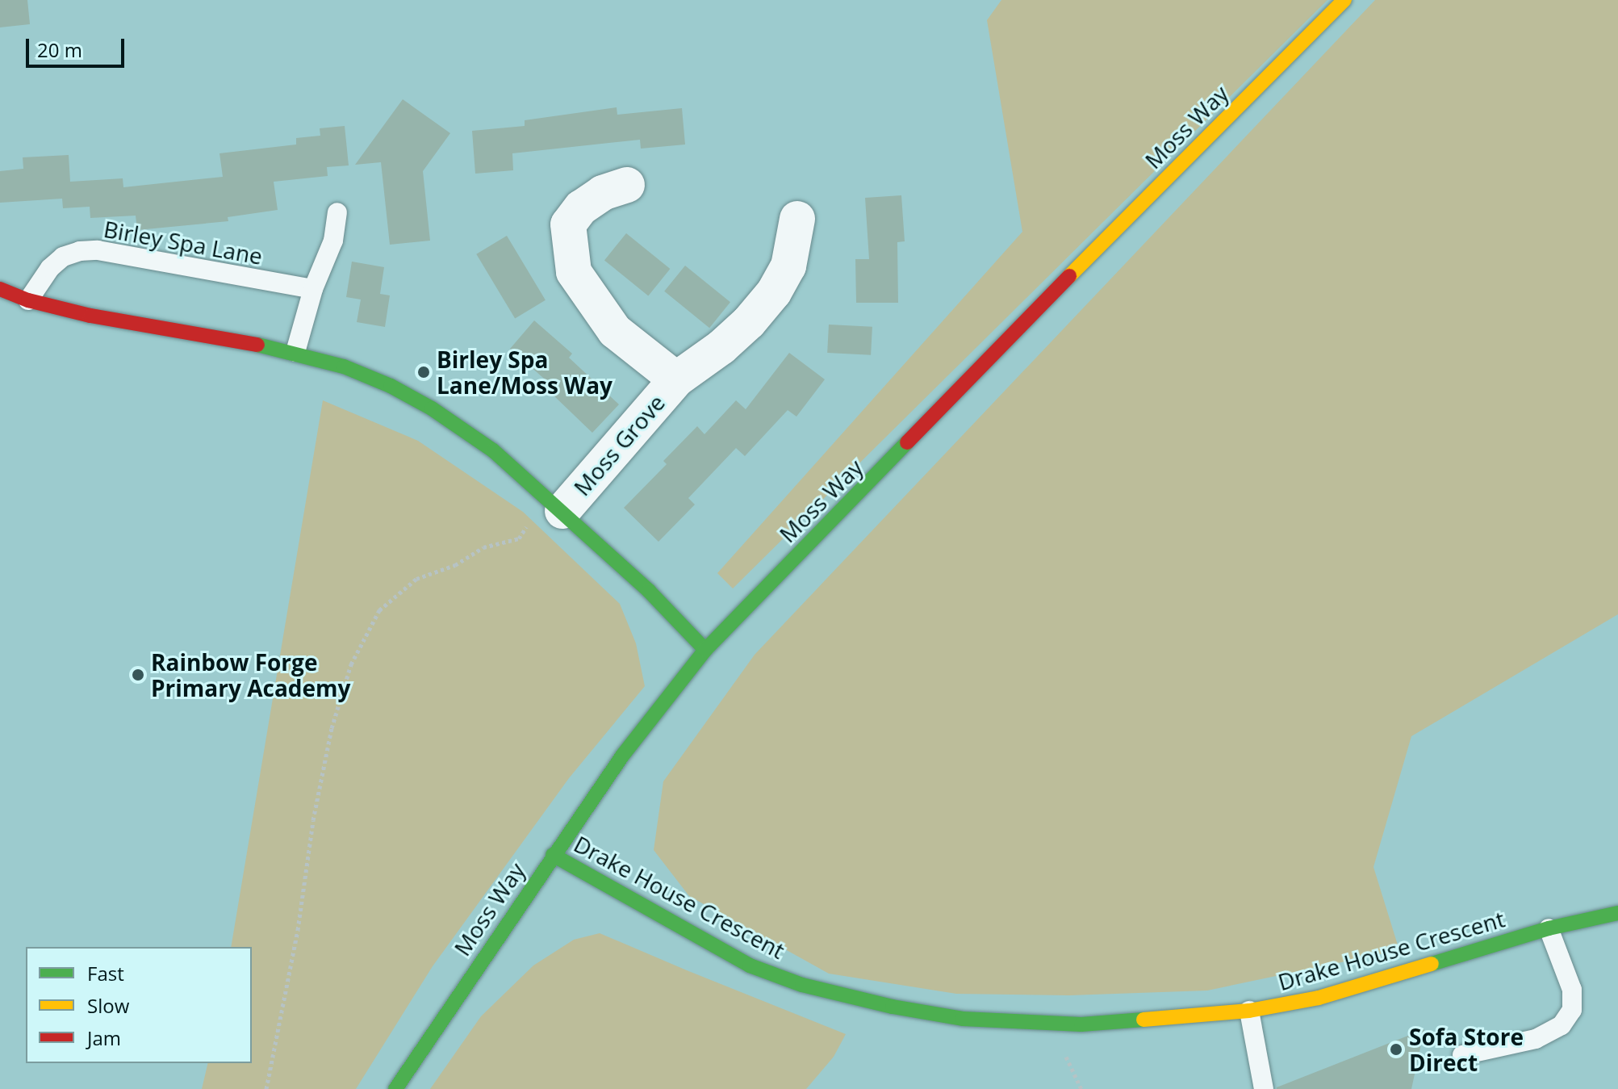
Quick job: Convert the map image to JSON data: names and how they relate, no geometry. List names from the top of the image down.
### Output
{
  "streets": {
    "street": ["Moss Way", "Moss Grove", "Drake House Crescent"],
    "lane": ["Birley Spa Lane"]
  },
  "crossings": [
    ["Moss Way", "Drake House Crescent"]
  ],
  "places": ["Birley Spa Lane/Moss Way", "Rainbow Forge Primary Academy", "Sofa Store Direct"],
  "legend": ["Fast", "Slow", "Jam"],
  "scale_bar": "20 m"
}
